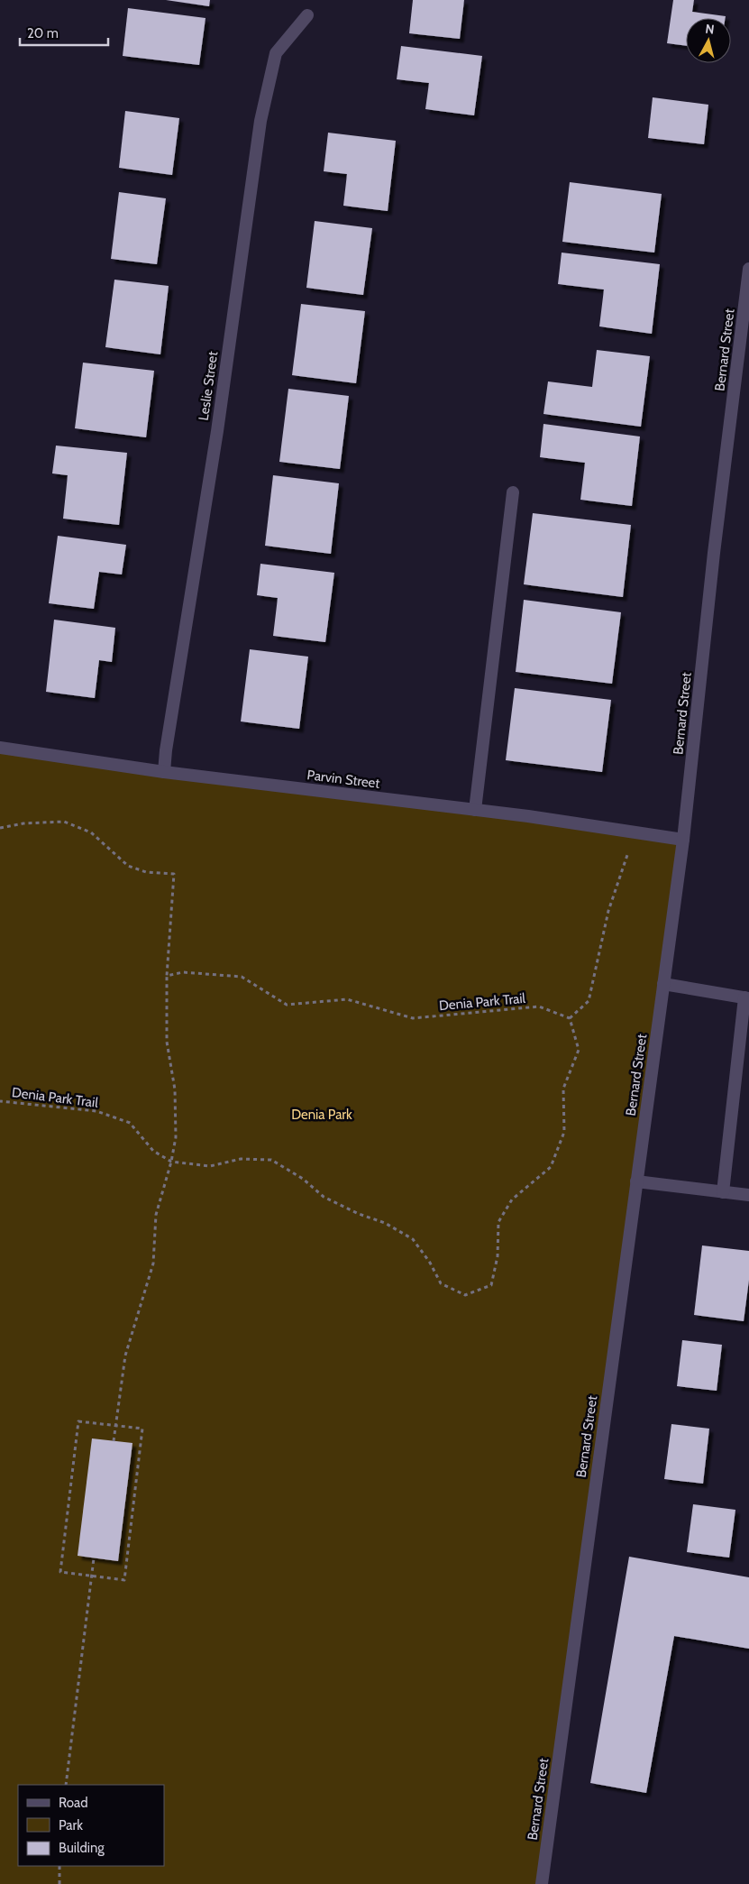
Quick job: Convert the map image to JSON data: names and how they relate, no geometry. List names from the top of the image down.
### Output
{
  "streets": {
    "street": ["Bernard Street", "Leslie Street", "Parvin Street"],
    "path": ["Denia Park Trail"]
  },
  "crossings": [
    ["Bernard Street", "Parvin Street"],
    ["Leslie Street", "Parvin Street"]
  ],
  "parks": ["Denia Park"],
  "legend": ["Road", "Park", "Building"],
  "scale_bar": "20 m",
  "north": "top"
}
